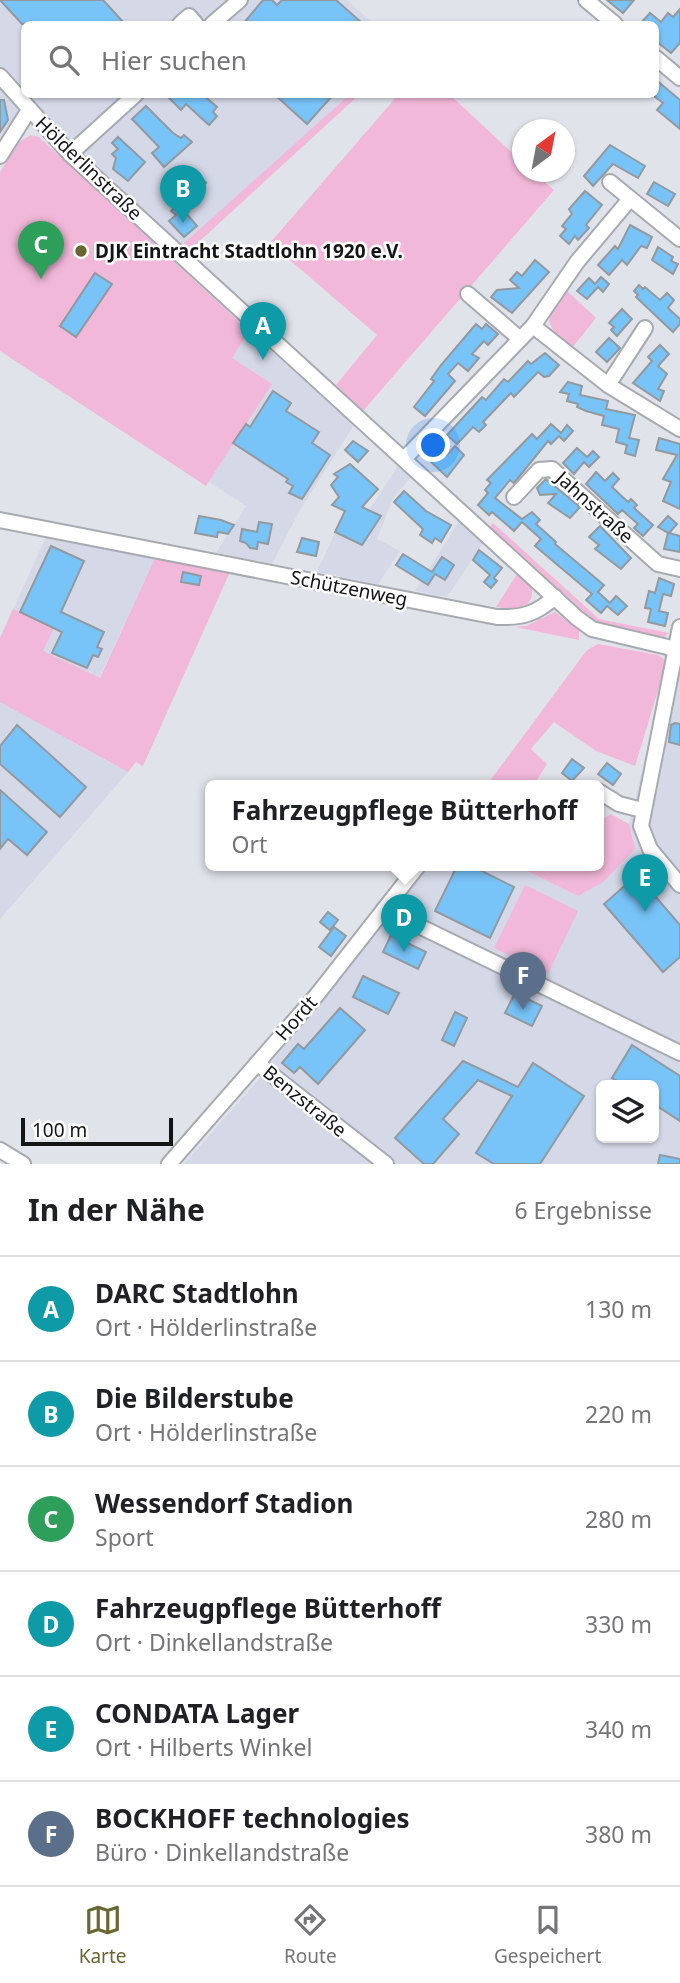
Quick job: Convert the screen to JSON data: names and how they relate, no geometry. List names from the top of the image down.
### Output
{
  "streets": {
    "street": [
      "Hölderlinstraße",
      "Jahnstraße",
      "Schützenweg",
      "Hordt",
      "Benzstraße"
    ]
  },
  "crossings": [
    ["Hölderlinstraße", "Schützenweg"],
    ["Hordt", "Benzstraße"]
  ],
  "places": ["DJK Eintracht Stadtlohn 1920 e.V."],
  "scale_bar": "100 m",
  "north": "top right",
  "page": {
    "search": "Hier suchen",
    "pins": [
      "B",
      "C",
      "A",
      "E",
      "D",
      "F"
    ],
    "popup": ["Fahrzeugpflege Bütterhoff", "Ort"],
    "scale": "100 m",
    "heading": ["In der Nähe", "6 Ergebnisse"],
    "list": [
      {
        "mark": "A",
        "name": "DARC Stadtlohn",
        "note": "Ort · Hölderlinstraße",
        "value": "130 m"
      },
      {
        "mark": "B",
        "name": "Die Bilderstube",
        "note": "Ort · Hölderlinstraße",
        "value": "220 m"
      },
      {
        "mark": "C",
        "name": "Wessendorf Stadion",
        "note": "Sport",
        "value": "280 m"
      },
      {
        "mark": "D",
        "name": "Fahrzeugpflege Bütterhoff",
        "note": "Ort · Dinkellandstraße",
        "value": "330 m"
      },
      {
        "mark": "E",
        "name": "CONDATA Lager",
        "note": "Ort · Hilberts Winkel",
        "value": "340 m"
      },
      {
        "mark": "F",
        "name": "BOCKHOFF technologies",
        "note": "Büro · Dinkellandstraße",
        "value": "380 m"
      }
    ],
    "nav": ["Karte", "Route", "Gespeichert"]
  }
}
